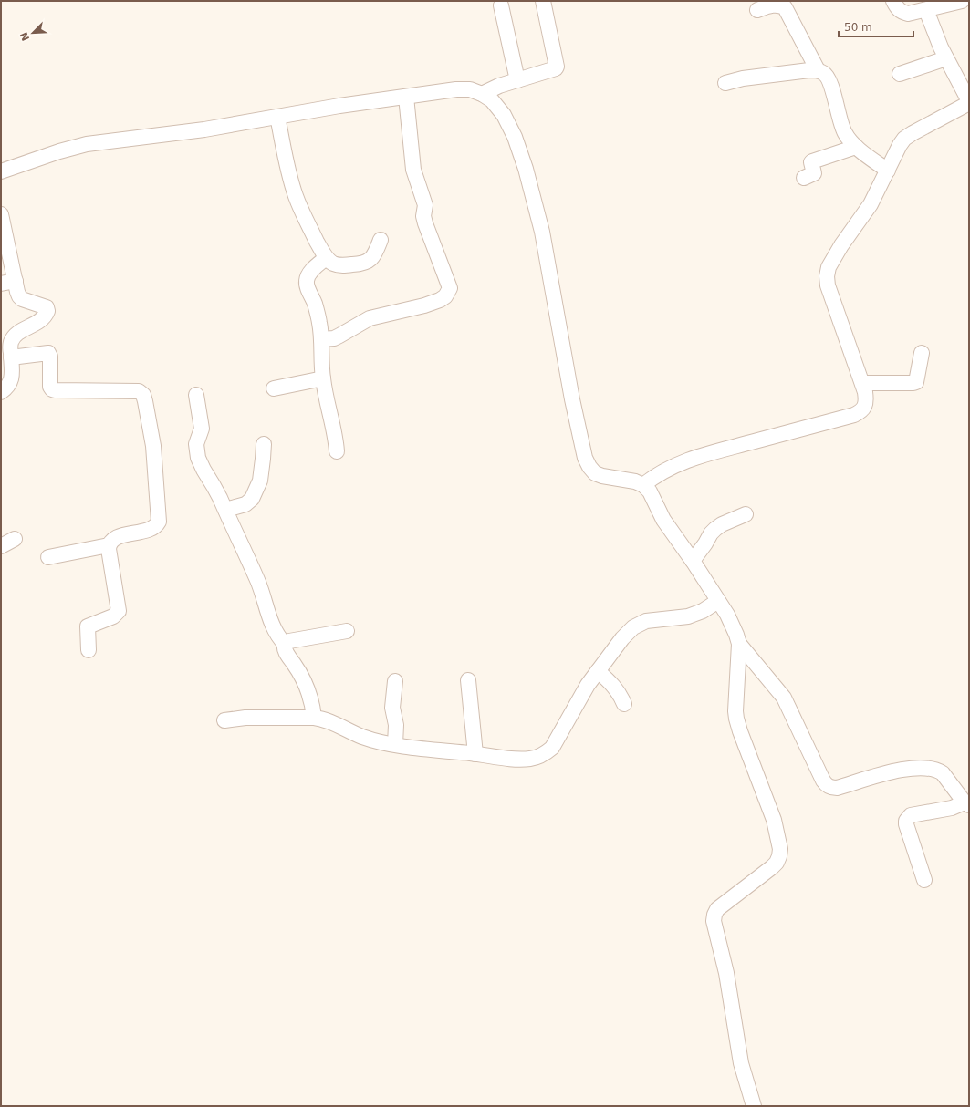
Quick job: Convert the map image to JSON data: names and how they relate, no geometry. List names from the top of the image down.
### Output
{
  "scale_bar": "50 m",
  "north": "bottom left"
}
